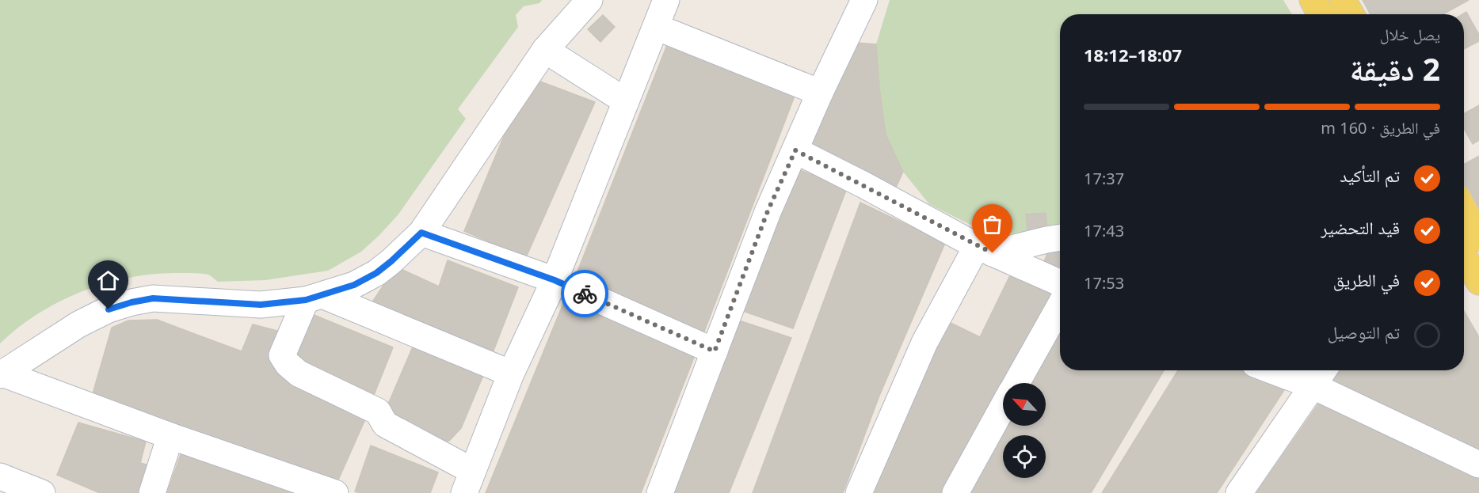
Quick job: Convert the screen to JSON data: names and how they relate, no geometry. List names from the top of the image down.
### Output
{
  "north": "top left",
  "page": {
    "heading": ["2 دقيقة", "يصل خلال", "18:07–18:12"],
    "bar": "في الطريق · 160 m",
    "list": [
      ["تم التأكيد", "17:37"],
      ["قيد التحضير", "17:43"],
      ["في الطريق", "17:53"],
      "تم التوصيل"
    ]
  }
}
